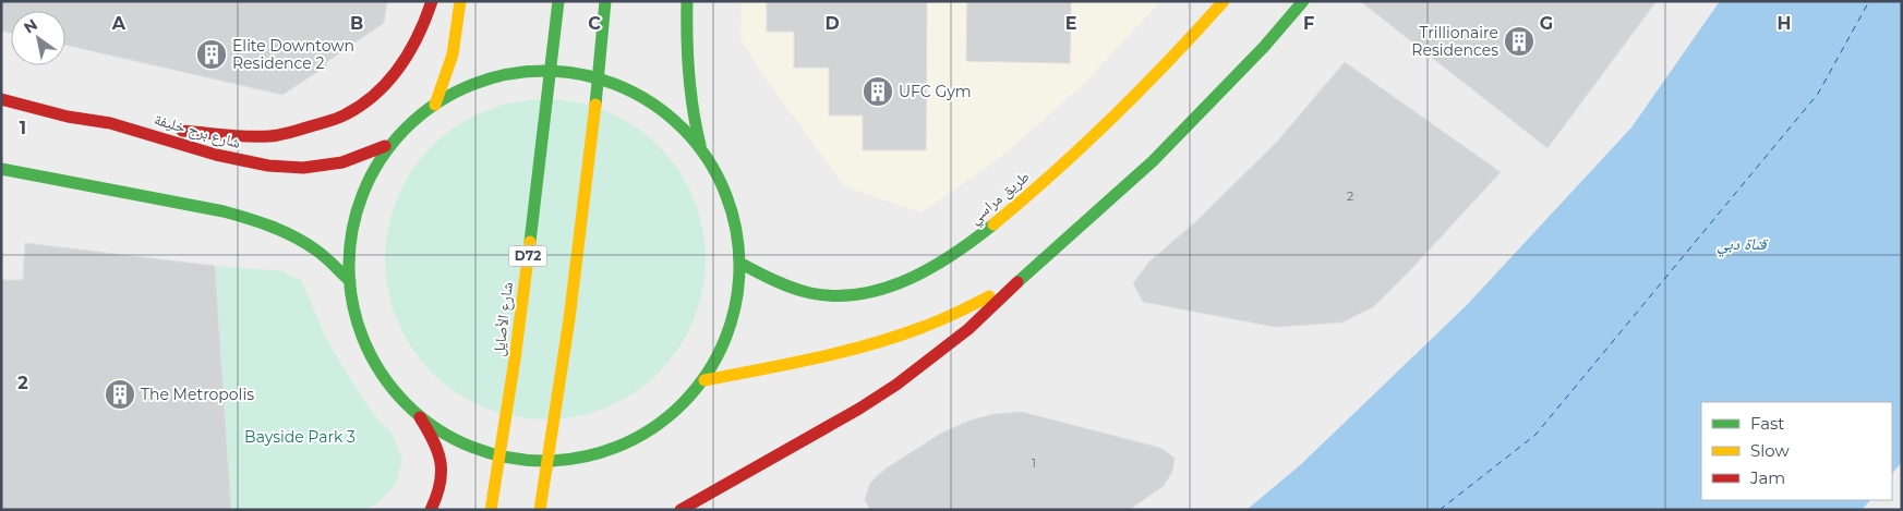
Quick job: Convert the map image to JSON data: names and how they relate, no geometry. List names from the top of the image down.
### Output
{
  "streets": {
    "main road": [
      "شارع برج خليفة",
      "طريق مراسي",
      "D72",
      "شارع الأصايل"
    ]
  },
  "water": ["قناة دبي"],
  "parks": ["Bayside Park 3"],
  "places": {
    "building": [
      "Trillionaire Residences",
      "Elite Downtown Residence 2",
      "UFC Gym",
      "The Metropolis"
    ]
  },
  "house_numbers": ["2", "1"],
  "legend": ["Fast", "Slow", "Jam"],
  "north": "top left",
  "grid": {
    "columns": [
      "A",
      "B",
      "C",
      "D",
      "E",
      "F",
      "G",
      "H"
    ],
    "rows": ["1", "2"]
  }
}
